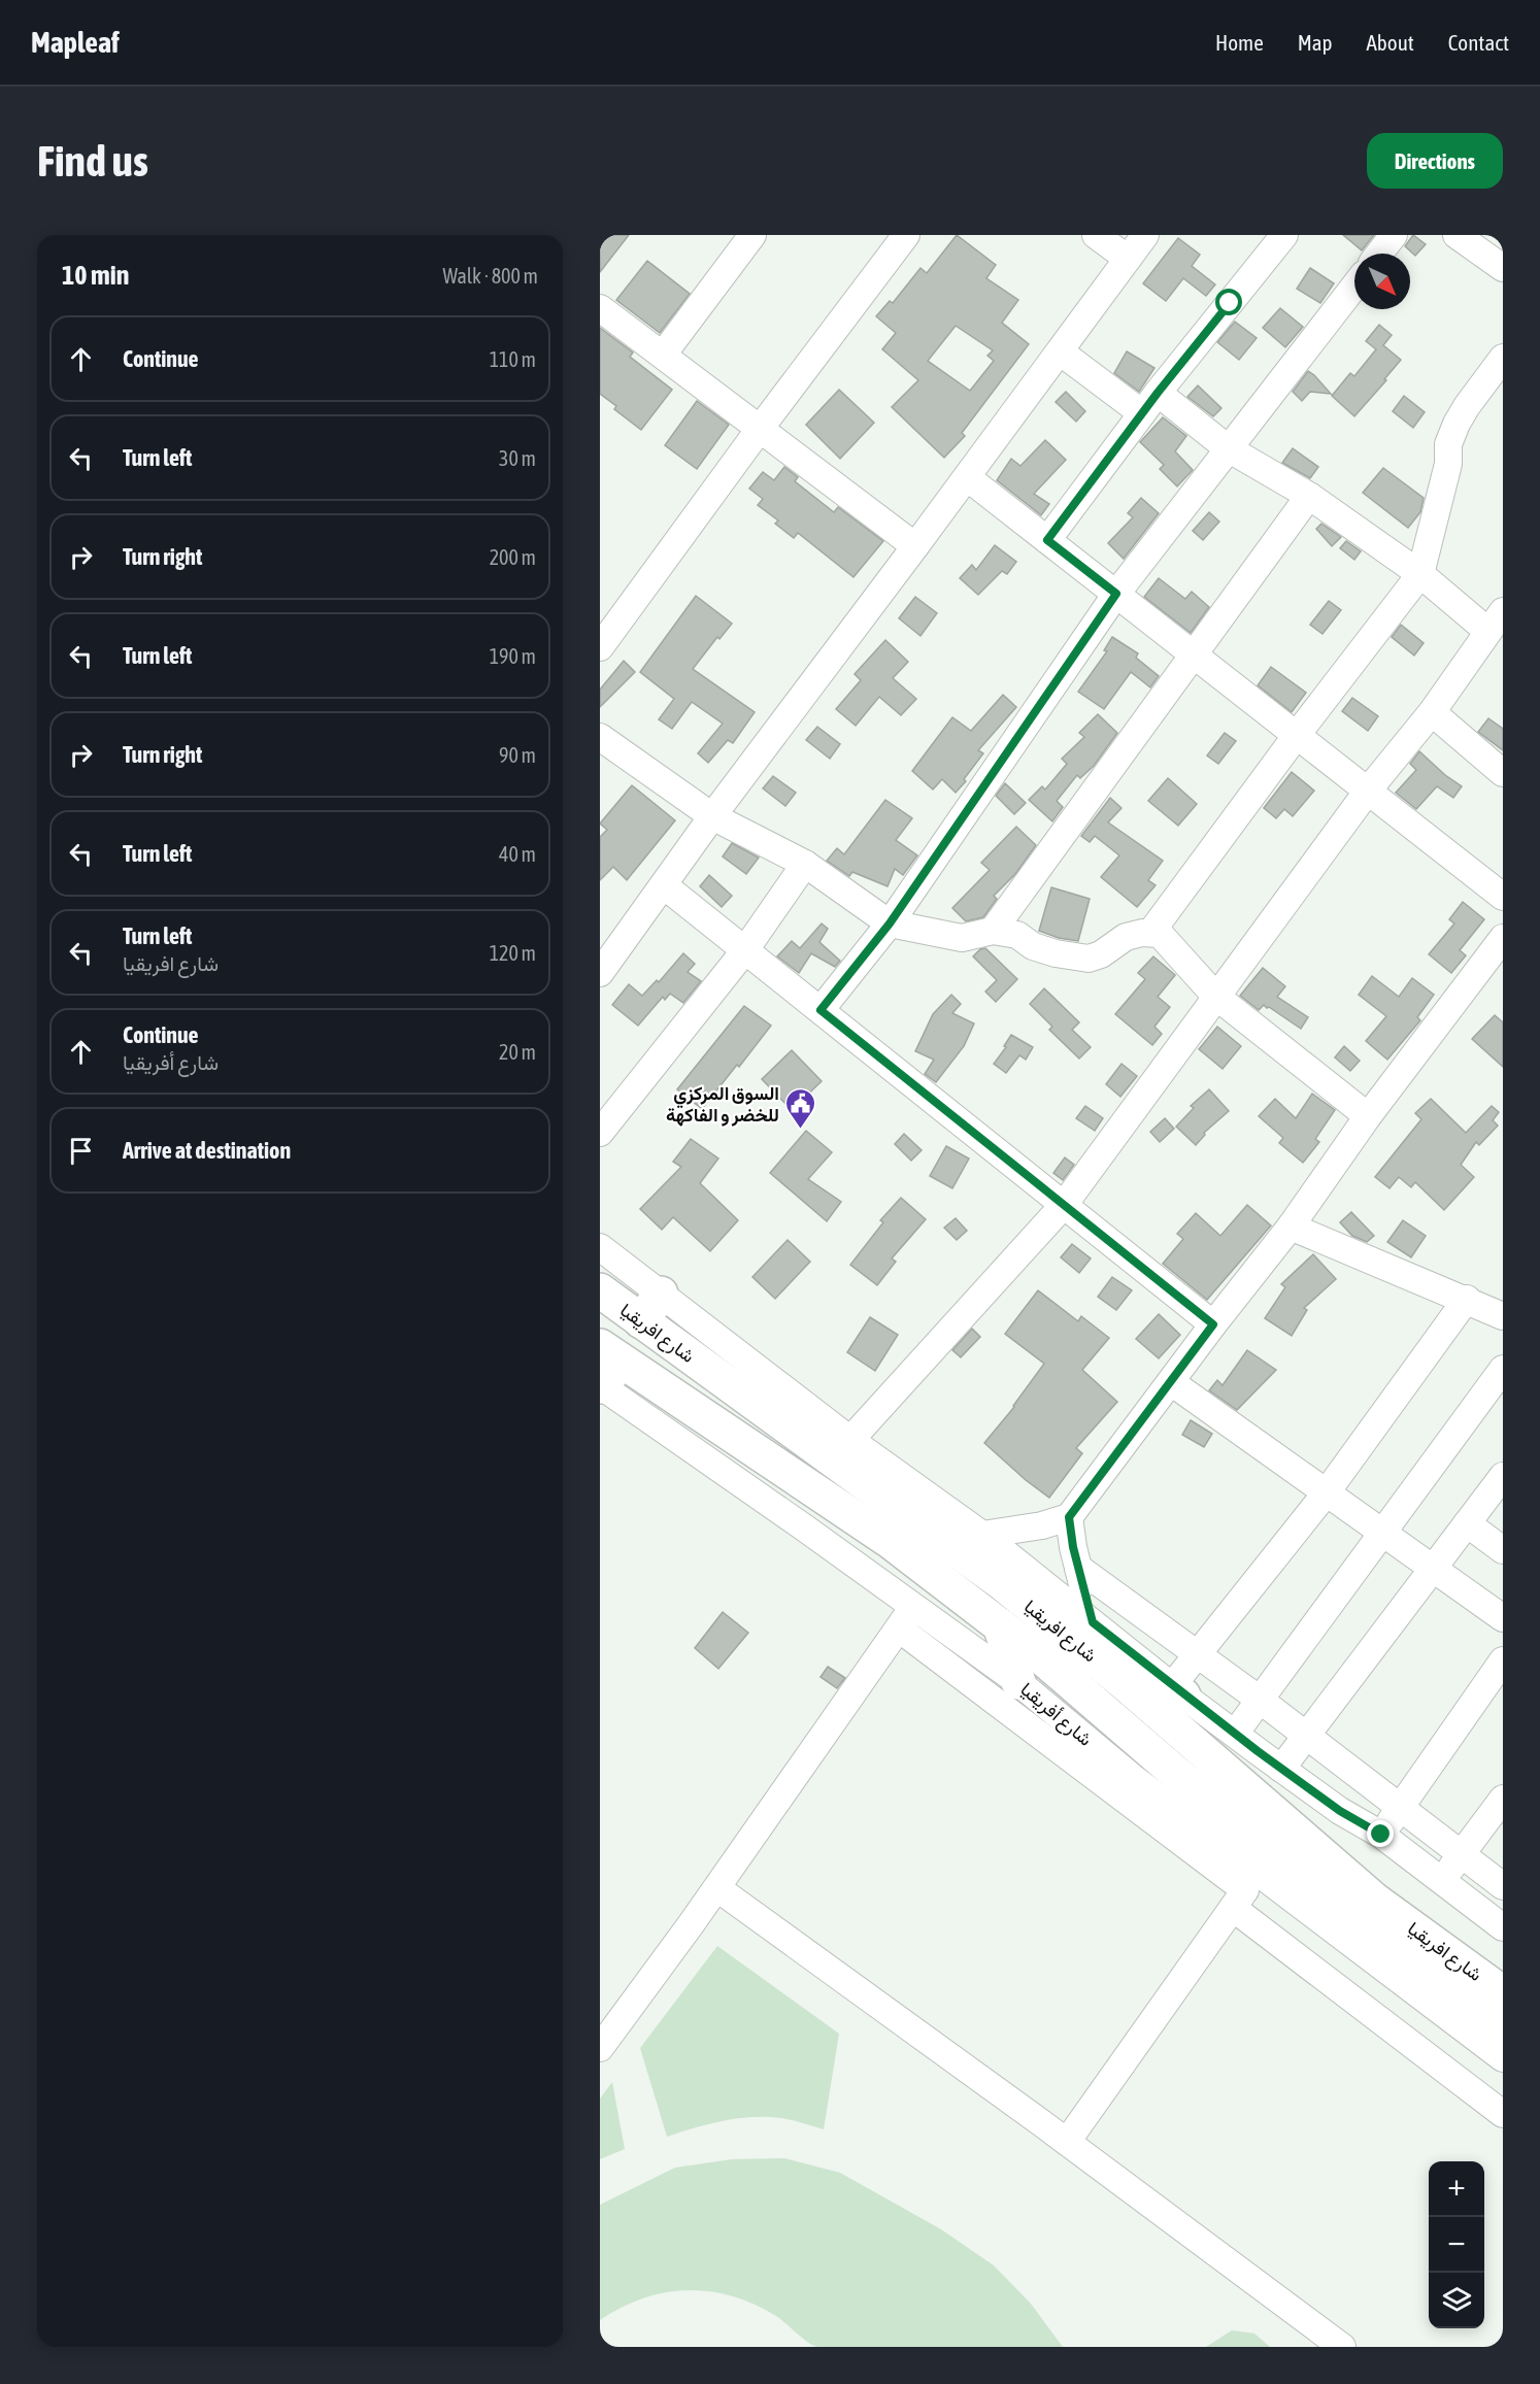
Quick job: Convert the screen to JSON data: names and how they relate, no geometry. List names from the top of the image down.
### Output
{
  "streets": {
    "highway": ["شارع افريقيا"],
    "street": ["شارع أفريقيا"]
  },
  "crossings": [
    ["شارع افريقيا", "شارع أفريقيا"]
  ],
  "places": {
    "public building": ["السوق المركزي للخضر و الفاكهة"]
  },
  "north": "bottom right",
  "page": {
    "header": "Mapleaf",
    "nav": [
      "Home",
      "Map",
      "About",
      "Contact"
    ],
    "buttons": "Directions",
    "title": "Find us",
    "heading": ["10 min", "Walk · 800 m"],
    "list": [
      ["Continue", "110 m"],
      ["Turn left", "30 m"],
      ["Turn right", "200 m"],
      ["Turn left", "190 m"],
      ["Turn right", "90 m"],
      ["Turn left", "40 m"],
      ["Turn left", "شارع افريقيا", "120 m"],
      ["Continue", "شارع أفريقيا", "20 m"],
      "Arrive at destination"
    ],
    "map_buttons": ["+", "−"]
  }
}
